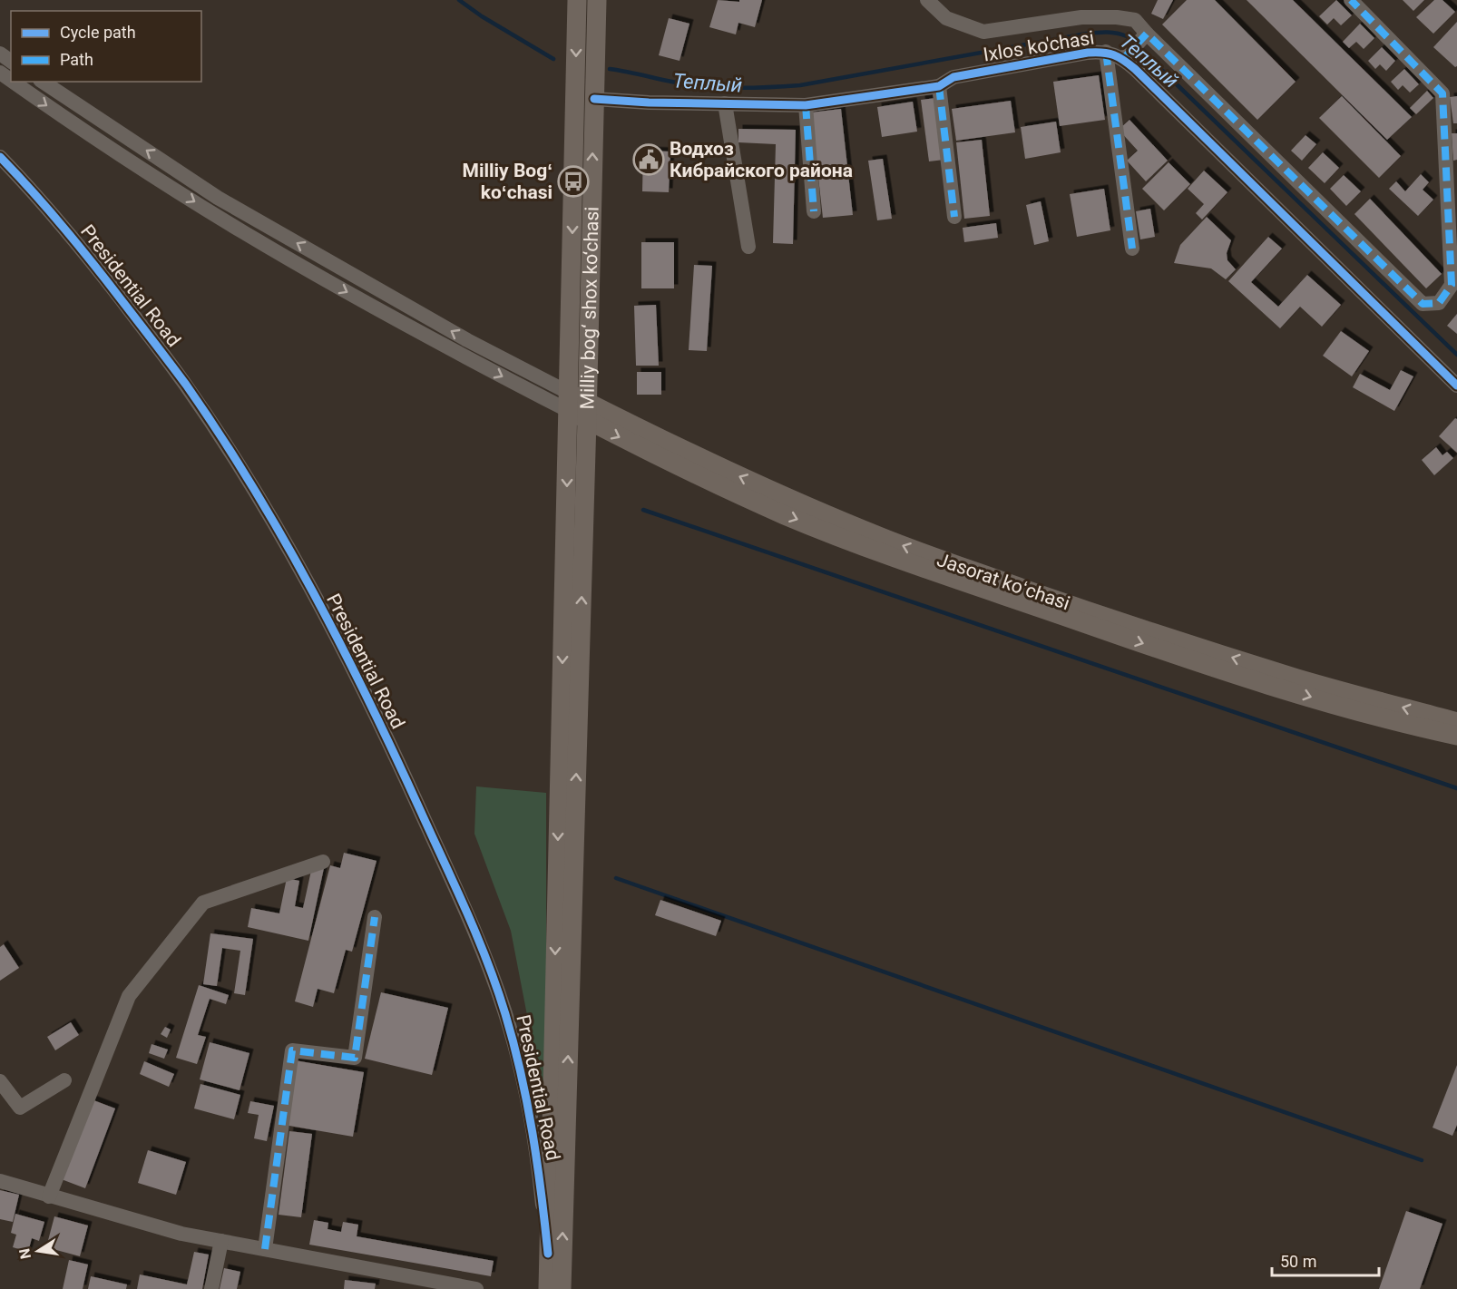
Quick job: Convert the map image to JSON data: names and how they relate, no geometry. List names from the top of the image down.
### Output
{
  "streets": {
    "main road": ["Milliy bog‘ shox ko‘chasi", "Jasorat koʻchasi"],
    "street": ["Ixlos ko'chasi", "Presidential Road"]
  },
  "crossings": [
    ["Ixlos ko'chasi", "Milliy bog‘ shox ko‘chasi"],
    ["Presidential Road", "Milliy bog‘ shox ko‘chasi"],
    ["Milliy bog‘ shox ko‘chasi", "Jasorat koʻchasi"]
  ],
  "water": ["Теплый"],
  "places": {
    "public building": ["Водхоз Кибрайского района"],
    "bus stop": ["Milliy Bogʻ koʻchasi"]
  },
  "legend": ["Cycle path", "Path"],
  "scale_bar": "50 m",
  "north": "left"
}
